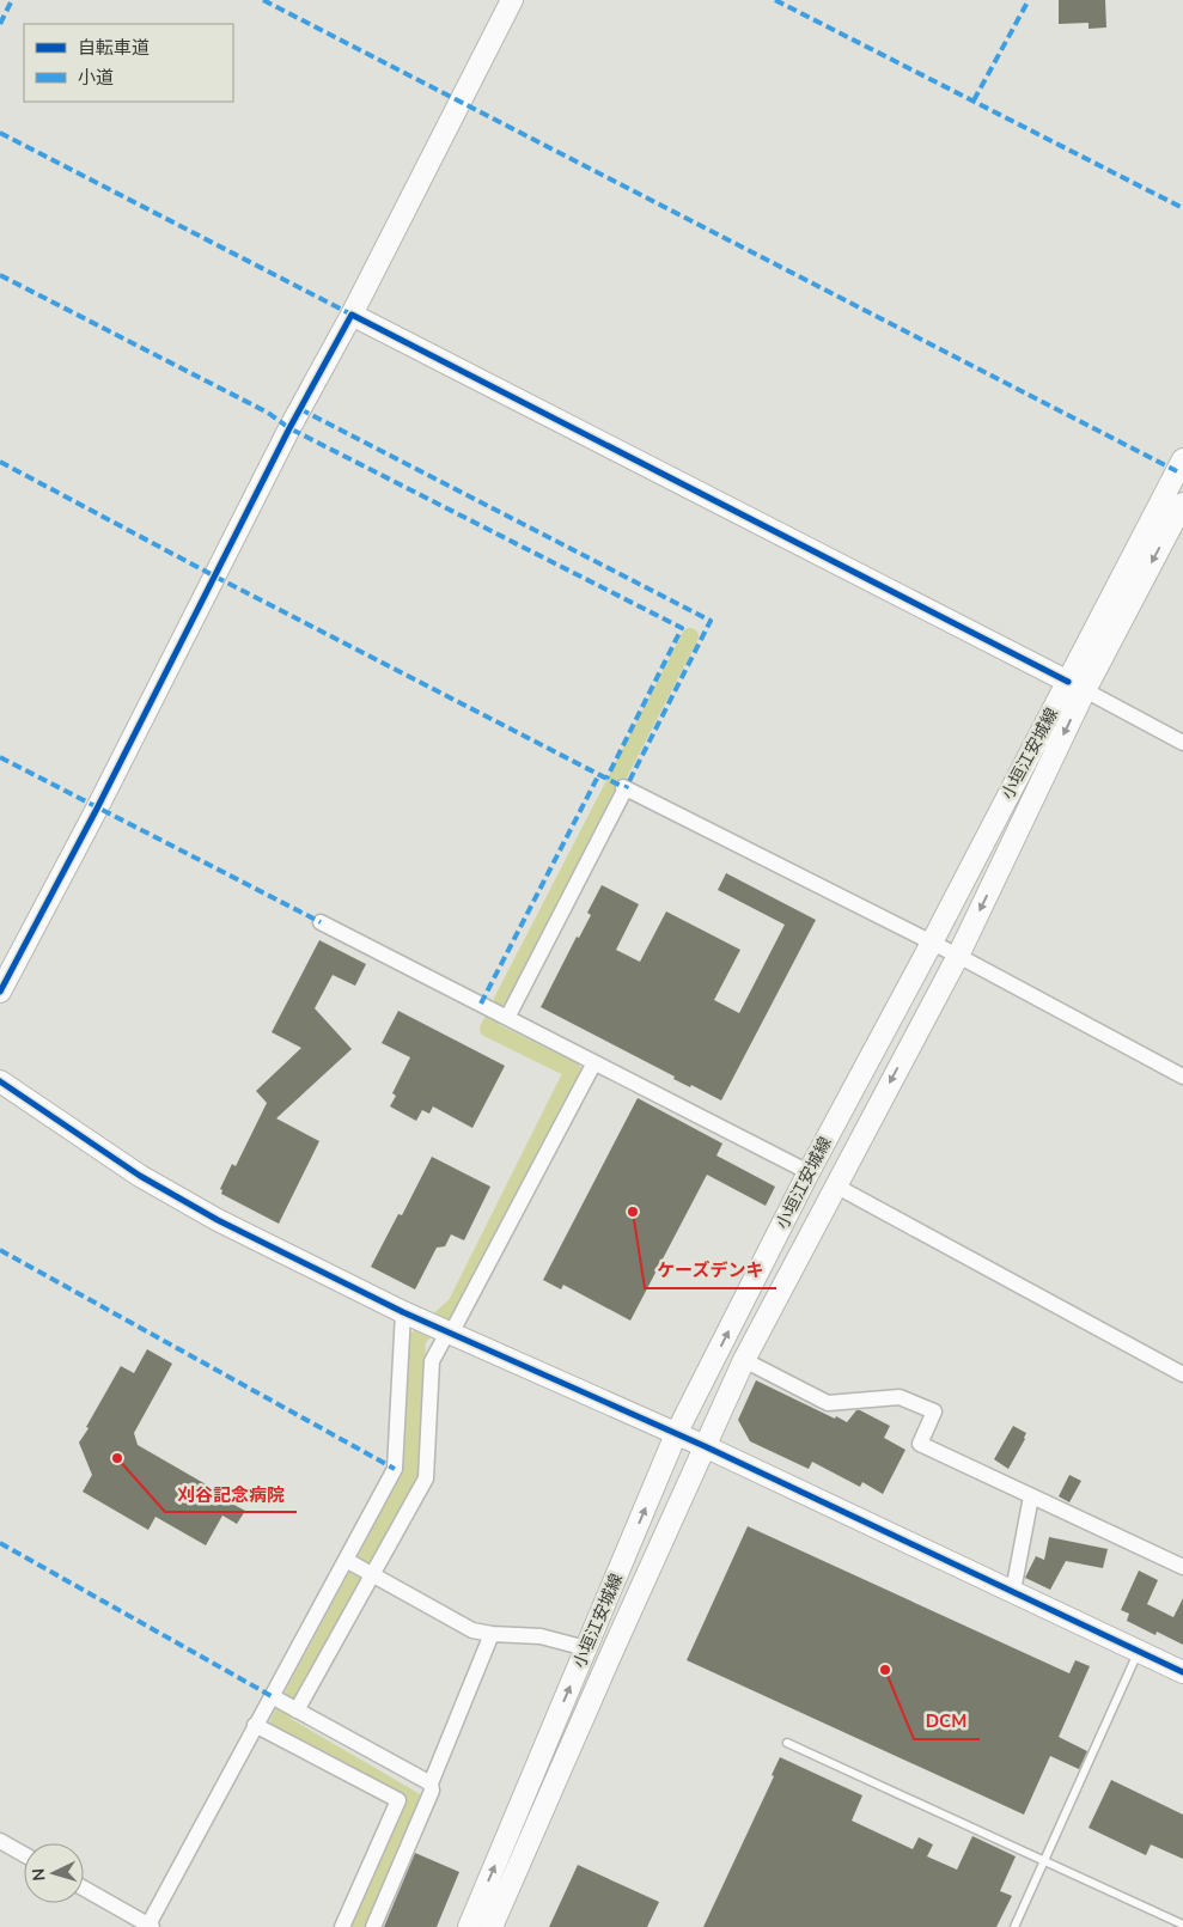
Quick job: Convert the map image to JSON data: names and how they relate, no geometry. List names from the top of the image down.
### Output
{
  "streets": {
    "street": ["小垣江安城線"]
  },
  "places": ["ケーズデンキ", "刈谷記念病院", "DCM"],
  "legend": ["自転車道", "小道"],
  "north": "left"
}
